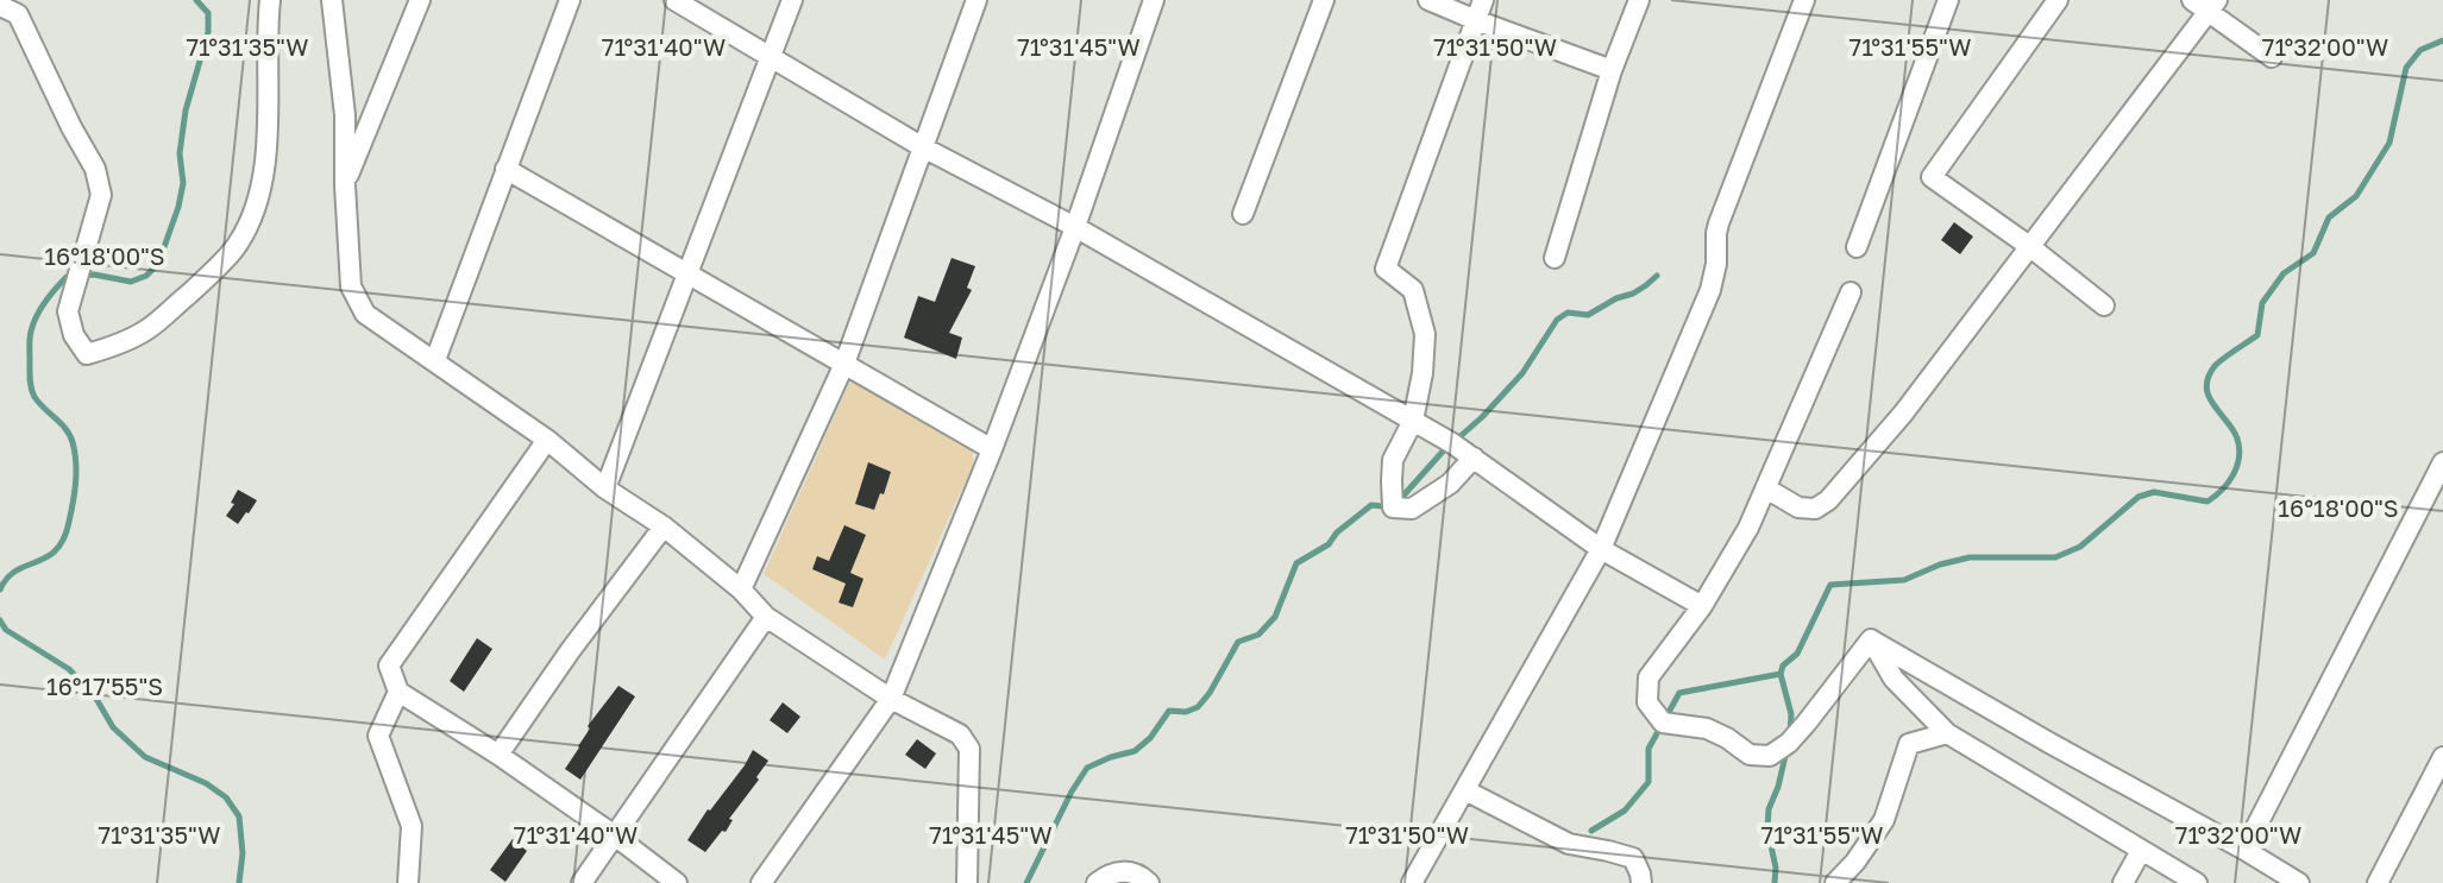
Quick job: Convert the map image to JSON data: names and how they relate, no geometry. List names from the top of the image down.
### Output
{
  "coordinates": [
    "71°31'35\"W",
    "71°31'40\"W",
    "71°31'45\"W",
    "71°31'50\"W",
    "71°31'55\"W",
    "71°32'00\"W",
    "16°18'00\"S",
    "16°17'55\"S"
  ]
}
